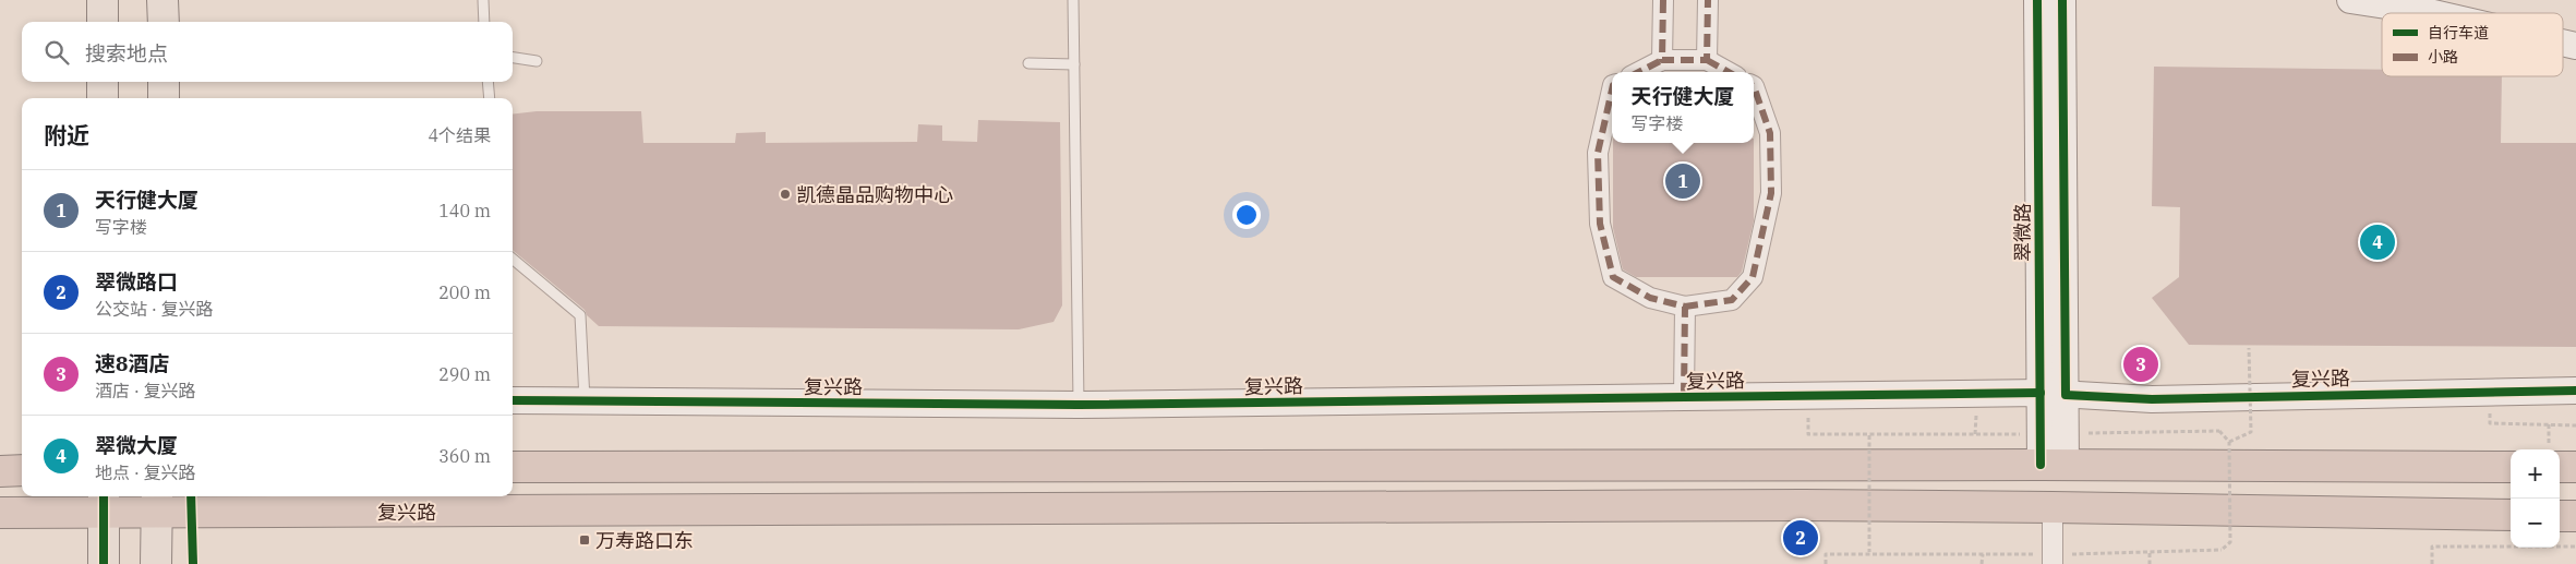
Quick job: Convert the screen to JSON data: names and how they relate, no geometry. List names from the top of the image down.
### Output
{
  "streets": {
    "highway": ["复兴路"],
    "street": ["翠微路"]
  },
  "crossings": [
    ["翠微路", "复兴路"]
  ],
  "places": {
    "other": ["凯德晶品购物中心"],
    "transit": ["万寿路口东"]
  },
  "legend": ["自行车道", "小路"],
  "page": {
    "search": "搜索地点",
    "popup": ["天行健大厦", "写字楼"],
    "heading": ["附近", "4个结果"],
    "pins": [
      "1",
      "4",
      "3",
      "2"
    ],
    "list": [
      {
        "mark": "1",
        "name": "天行健大厦",
        "note": "写字楼",
        "value": "140 m"
      },
      {
        "mark": "2",
        "name": "翠微路口",
        "note": "公交站 · 复兴路",
        "value": "200 m"
      },
      {
        "mark": "3",
        "name": "速8酒店",
        "note": "酒店 · 复兴路",
        "value": "290 m"
      },
      {
        "mark": "4",
        "name": "翠微大厦",
        "note": "地点 · 复兴路",
        "value": "360 m"
      }
    ],
    "map_buttons": ["+", "−"]
  }
}
